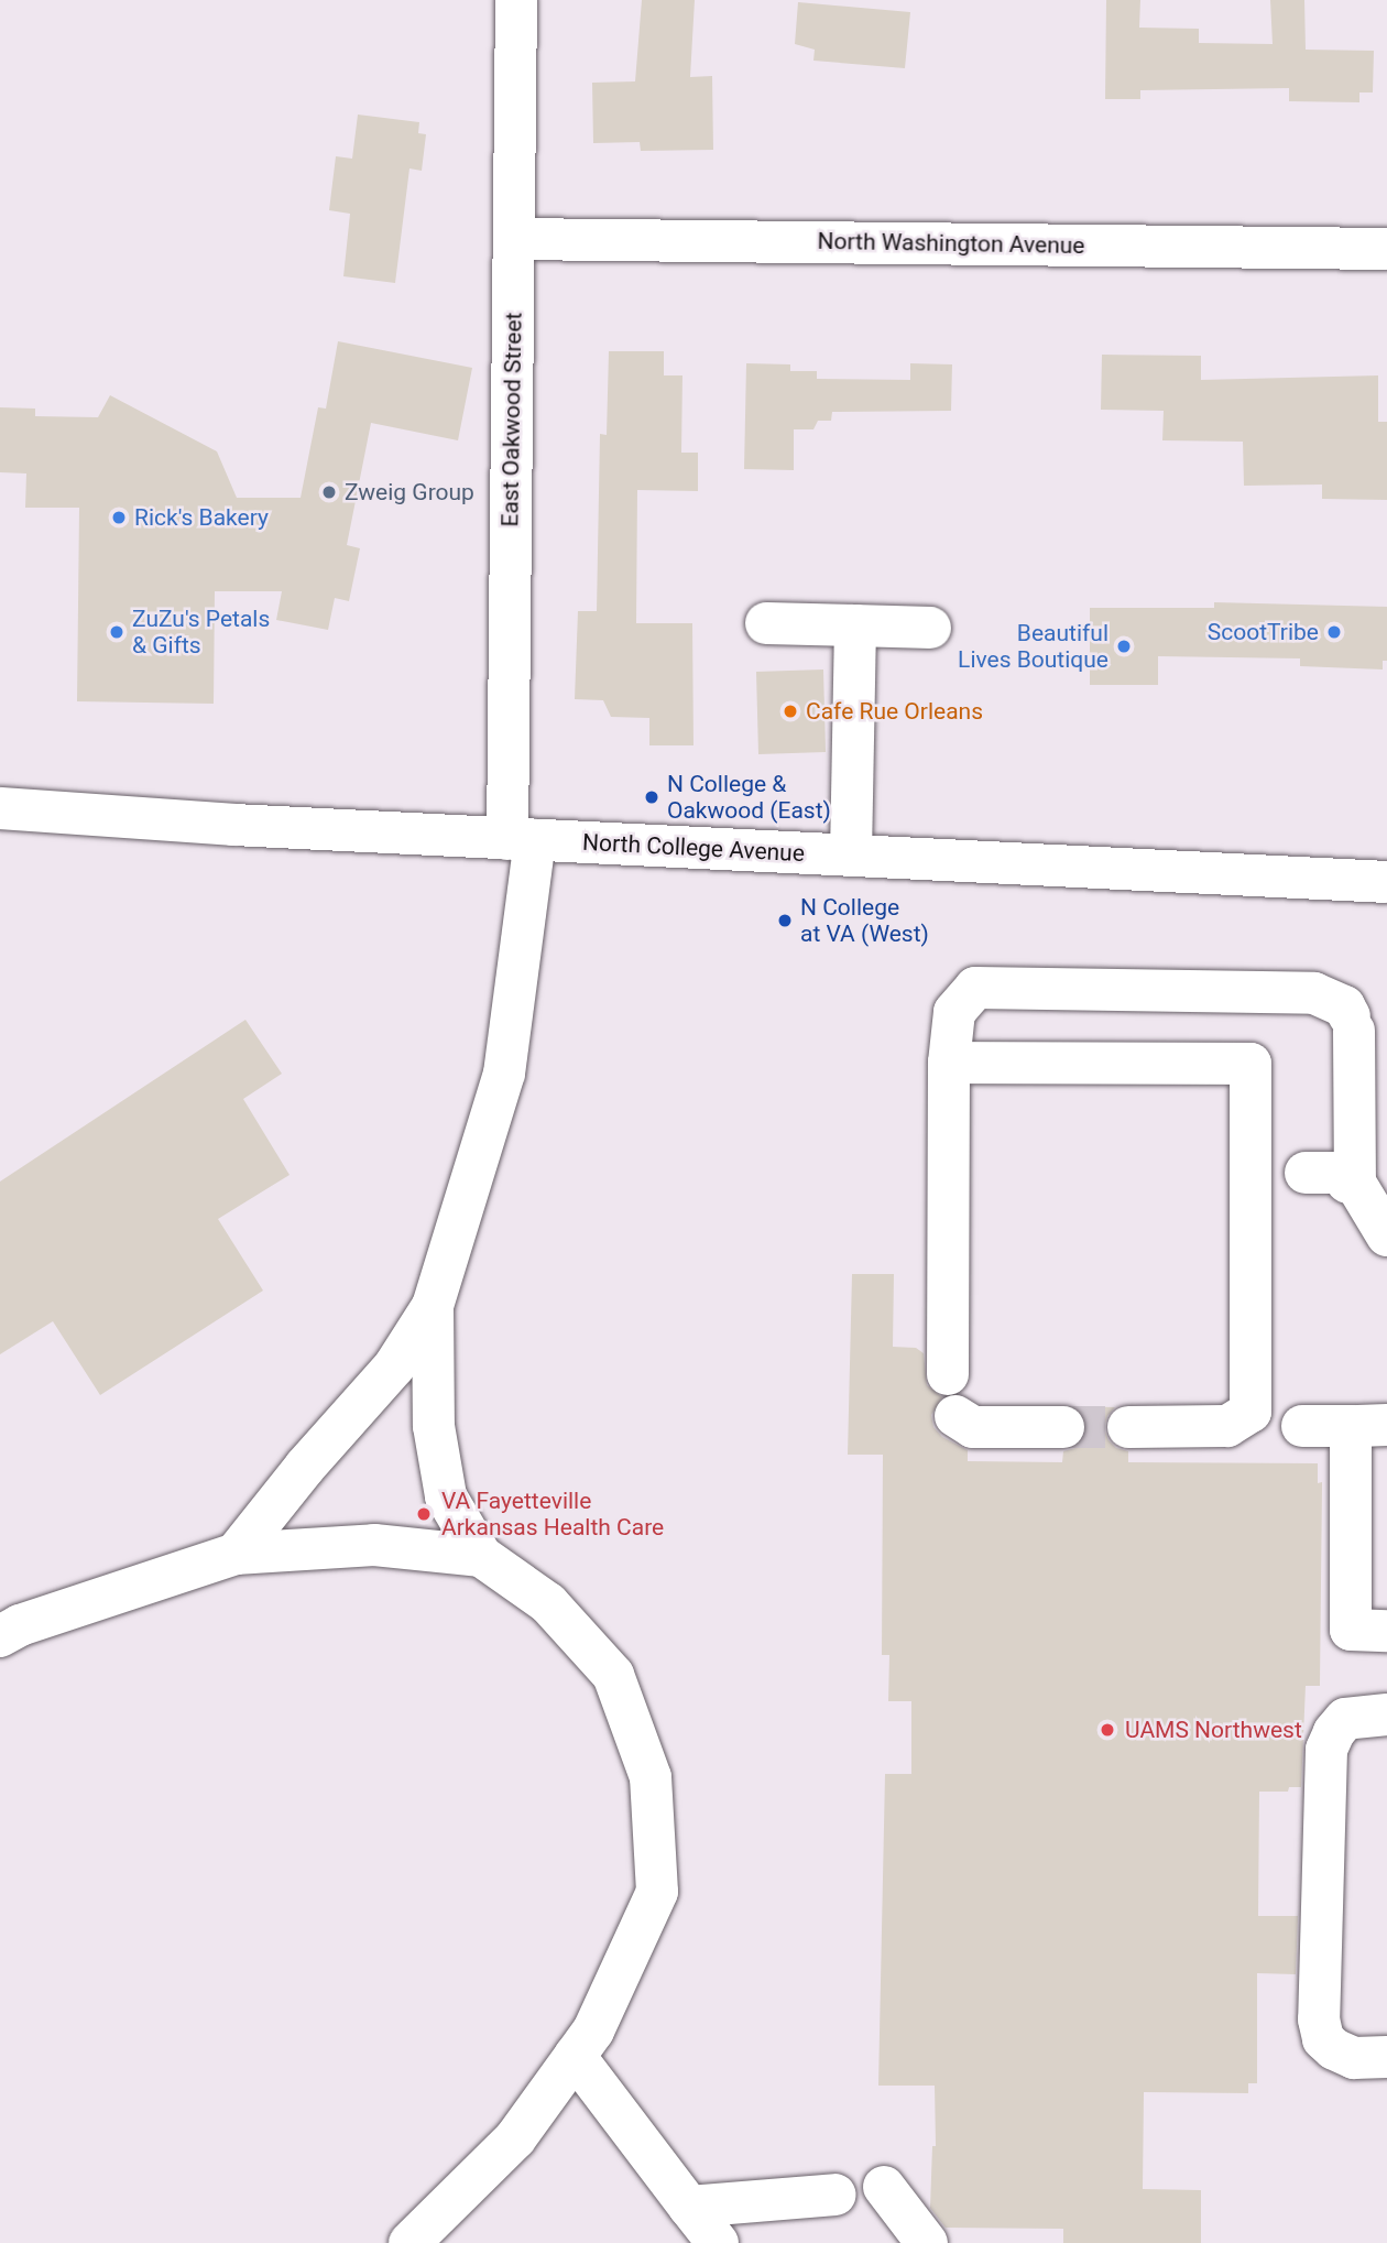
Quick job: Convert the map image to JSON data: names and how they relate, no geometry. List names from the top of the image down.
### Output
{
  "streets": {
    "street": ["North Washington Avenue", "East Oakwood Street", "North College Avenue"]
  },
  "crossings": [
    ["North Washington Avenue", "East Oakwood Street"],
    ["East Oakwood Street", "North College Avenue"]
  ],
  "places": [
    "Zweig Group",
    "Rick's Bakery",
    "ZuZu's Petals & Gifts",
    "ScootTribe",
    "Beautiful Lives Boutique",
    "Cafe Rue Orleans",
    "N College & Oakwood (East)",
    "N College at VA (West)",
    "VA Fayetteville Arkansas Health Care",
    "UAMS Northwest"
  ]
}
